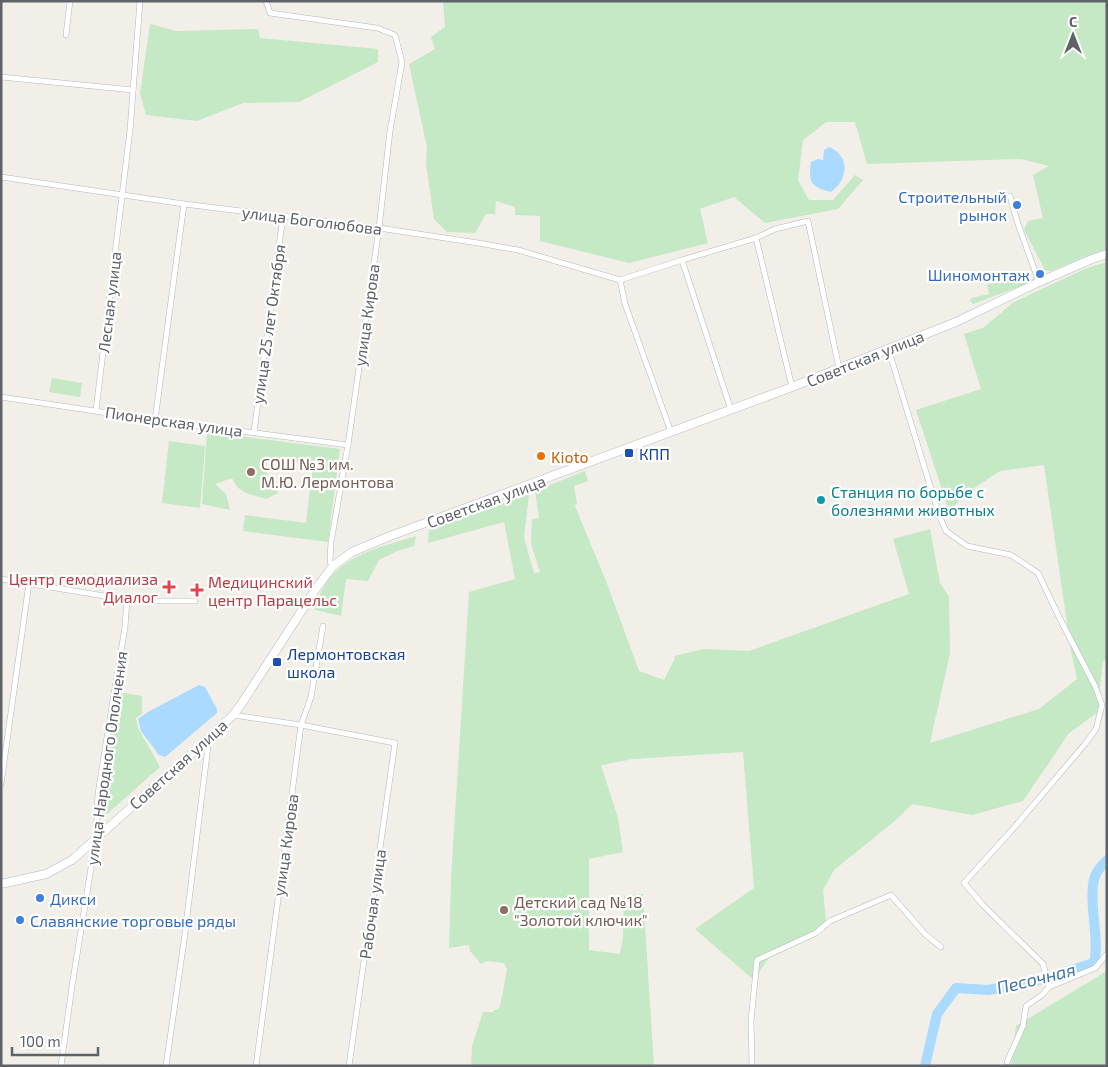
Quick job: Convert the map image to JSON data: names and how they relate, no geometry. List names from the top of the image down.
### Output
{
  "streets": {
    "main road": ["Советская улица"],
    "street": [
      "улица Боголюбова",
      "Лесная улица",
      "улица Кирова",
      "улица 25 лет Октября",
      "Пионерская улица",
      "улица Народного Ополчения",
      "Рабочая улица"
    ]
  },
  "crossings": [
    ["улица Боголюбова", "Лесная улица"],
    ["улица Боголюбова", "улица Кирова"],
    ["улица Боголюбова", "улица 25 лет Октября"],
    ["Лесная улица", "Пионерская улица"],
    ["улица Кирова", "Советская улица"],
    ["улица Кирова", "Пионерская улица"],
    ["улица Кирова", "Рабочая улица"],
    ["улица 25 лет Октября", "Пионерская улица"],
    ["Советская улица", "улица Народного Ополчения"]
  ],
  "water": ["Песочная"],
  "places": {
    "other": [
      "Строительный рынок",
      "Шиномонтаж",
      "Kioto",
      "СОШ №3 им. М.Ю. Лермонтова",
      "Станция по борьбе с болезнями животных",
      "Дикси",
      "Детский сад №18 \"Золотой ключик\"",
      "Славянские торговые ряды"
    ],
    "transit": ["КПП", "Лермонтовская школа"],
    "health": ["Центр гемодиализа Диалог", "Медицинский центр Парацельс"]
  },
  "scale_bar": "100 m",
  "north": "top"
}
